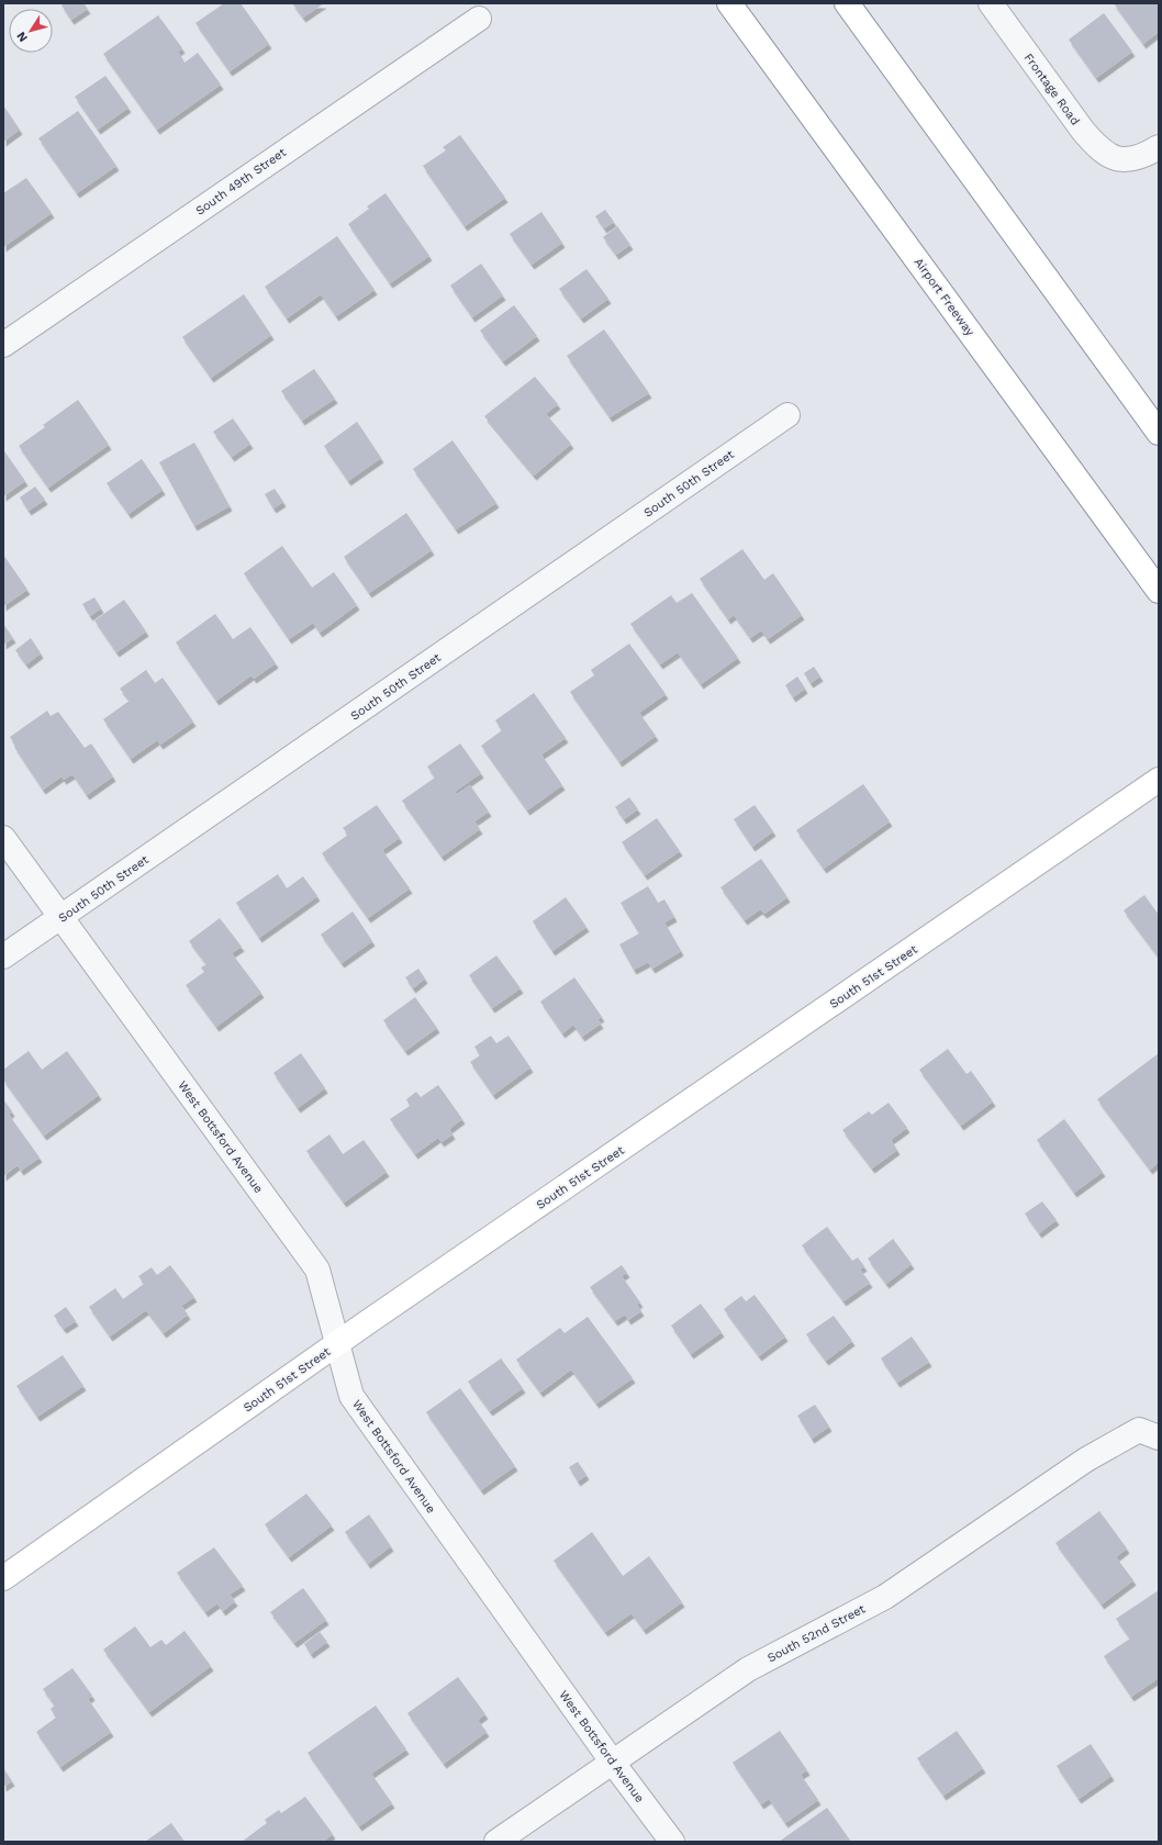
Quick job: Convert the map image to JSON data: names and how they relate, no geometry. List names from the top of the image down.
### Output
{
  "streets": {
    "main road": ["Airport Freeway", "South 51st Street"],
    "street": [
      "Frontage Road",
      "South 49th Street",
      "South 50th Street",
      "West Bottsford Avenue",
      "South 52nd Street"
    ]
  },
  "crossings": [
    ["South 50th Street", "West Bottsford Avenue"],
    ["South 51st Street", "West Bottsford Avenue"],
    ["West Bottsford Avenue", "South 52nd Street"]
  ],
  "north": "bottom left"
}
